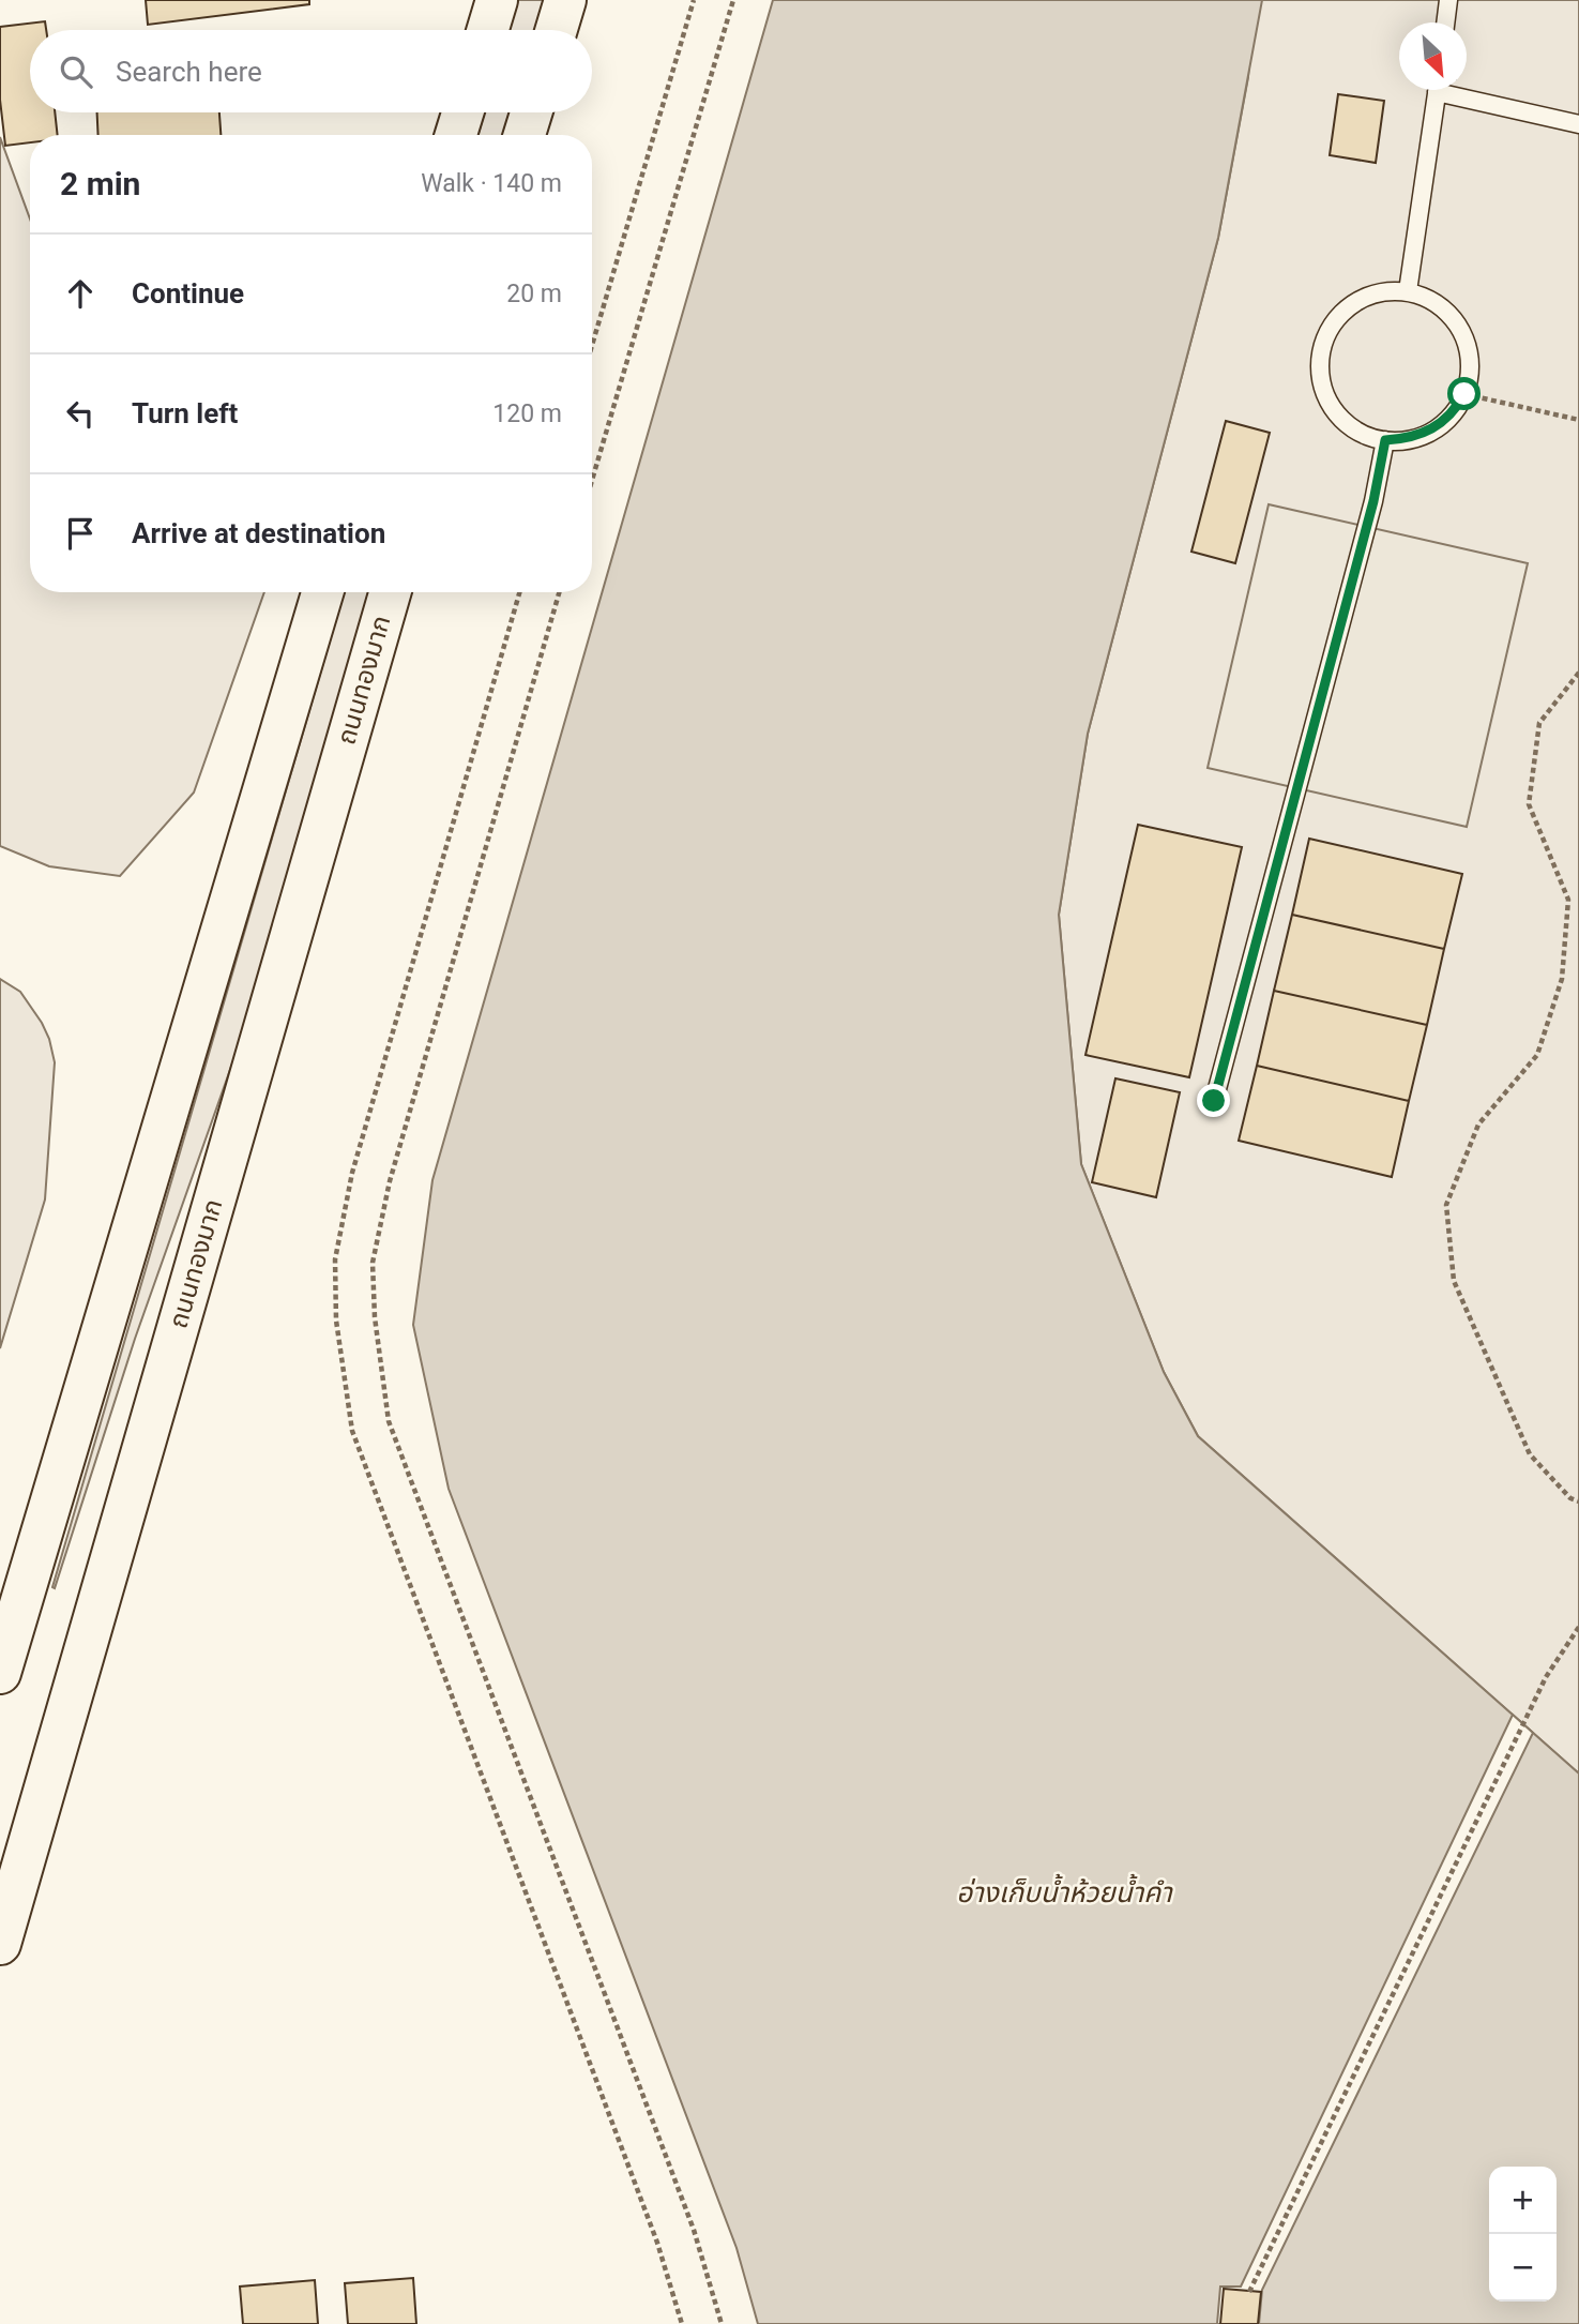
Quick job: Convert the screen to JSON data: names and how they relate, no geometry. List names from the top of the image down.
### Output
{
  "streets": {
    "main road": ["ถนนทองมาก"]
  },
  "water": ["อ่างเก็บน้ำห้วยน้ำคำ"],
  "north": "bottom right",
  "page": {
    "search": "Search here",
    "heading": ["2 min", "Walk · 140 m"],
    "list": [
      ["Continue", "20 m"],
      ["Turn left", "120 m"],
      "Arrive at destination"
    ],
    "map_buttons": ["+", "−"]
  }
}
